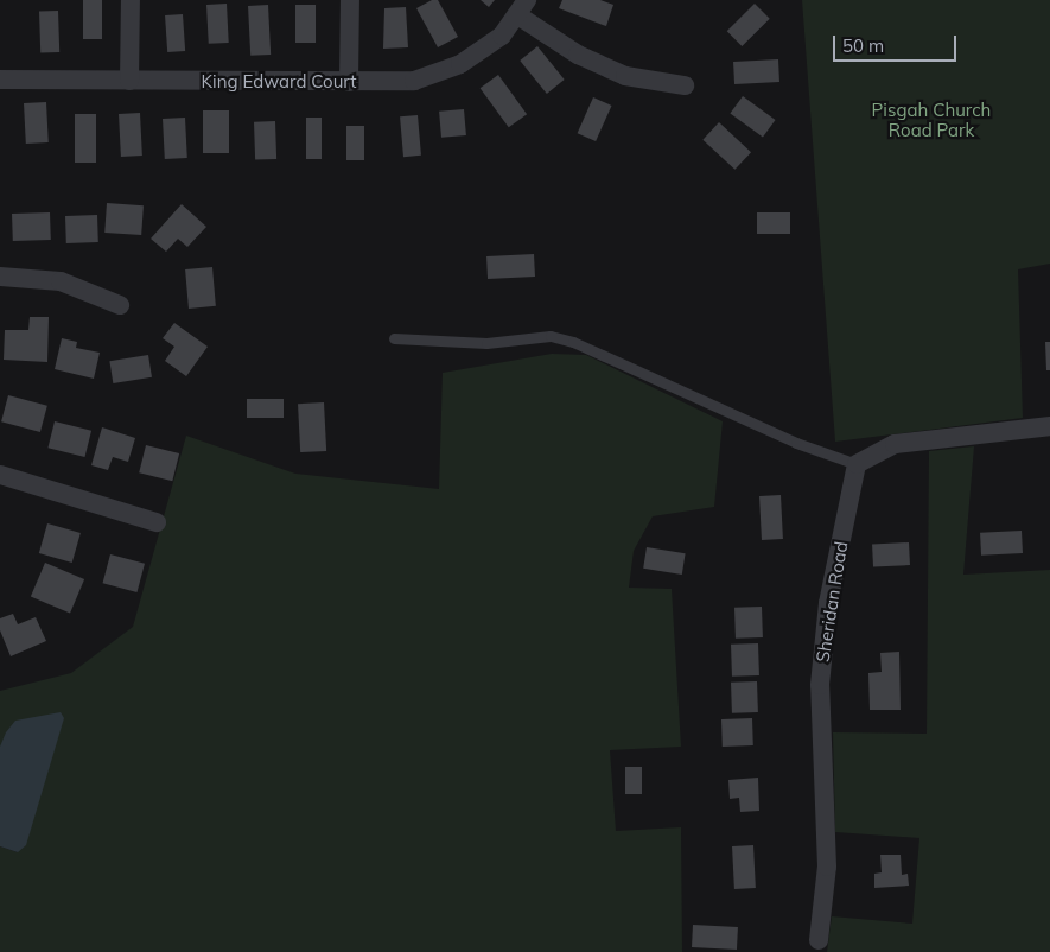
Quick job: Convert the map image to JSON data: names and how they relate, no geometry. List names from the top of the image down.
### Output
{
  "streets": {
    "street": ["King Edward Court", "Sheridan Road"]
  },
  "parks": ["Pisgah Church Road Park"],
  "scale_bar": "50 m"
}
